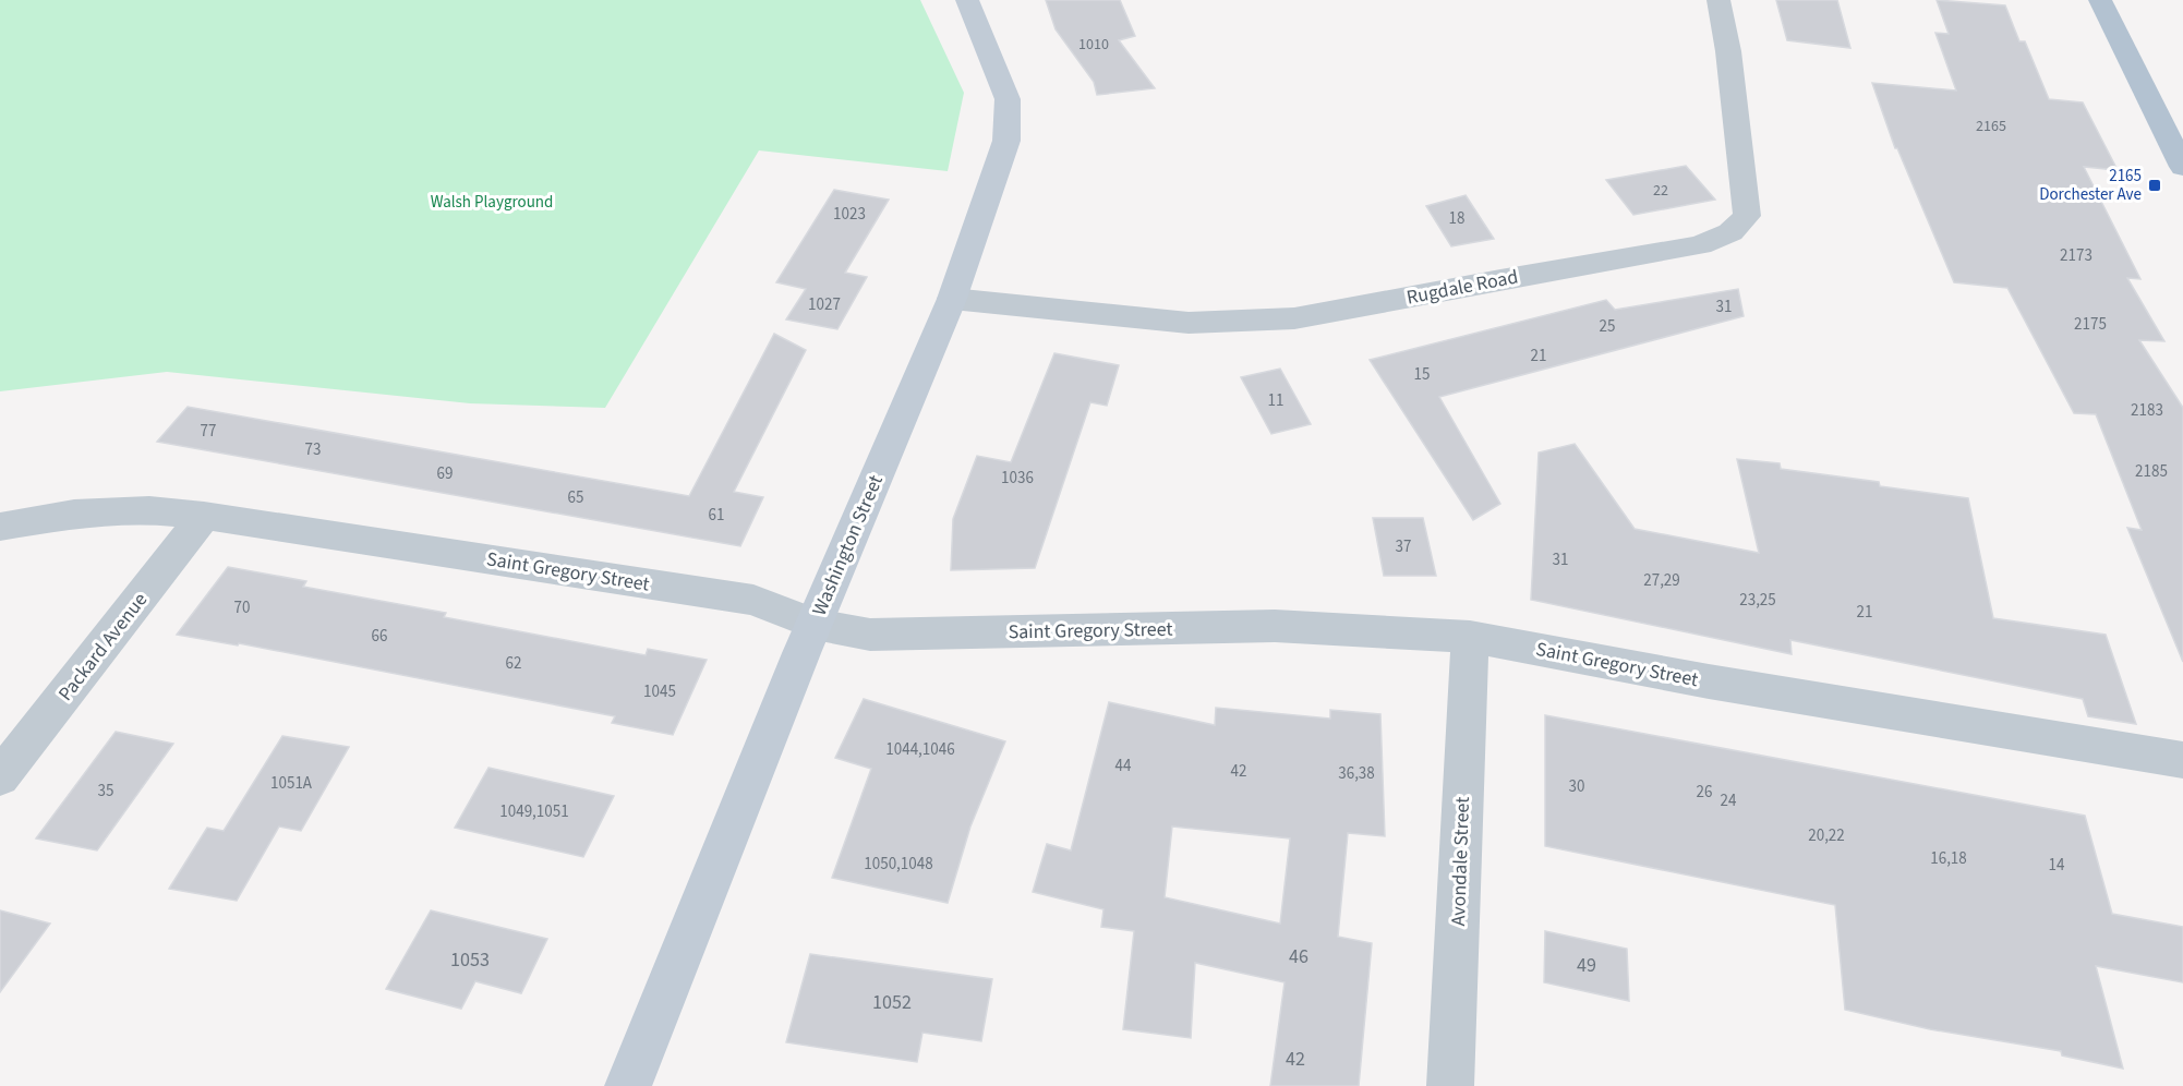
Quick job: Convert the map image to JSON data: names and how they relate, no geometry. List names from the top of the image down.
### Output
{
  "streets": {
    "main road": ["Washington Street"],
    "street": [
      "Rugdale Road",
      "Saint Gregory Street",
      "Packard Avenue",
      "Avondale Street"
    ]
  },
  "crossings": [
    ["Rugdale Road", "Washington Street"],
    ["Washington Street", "Saint Gregory Street"],
    ["Saint Gregory Street", "Packard Avenue"],
    ["Saint Gregory Street", "Avondale Street"]
  ],
  "parks": ["Walsh Playground"],
  "places": {
    "transit": ["2165 Dorchester Ave"]
  },
  "house_numbers": [
    "1010",
    "2165",
    "22",
    "1023",
    "18",
    "2173",
    "1027",
    "31",
    "2175",
    "25",
    "21",
    "15",
    "11",
    "2183",
    "77",
    "73",
    "2185",
    "69",
    "1036",
    "65",
    "61",
    "37",
    "31",
    "27,29",
    "23,25",
    "70",
    "21",
    "66",
    "62",
    "1045",
    "1044,1046",
    "44",
    "42",
    "36,38",
    "1051A",
    "30",
    "35",
    "26",
    "24",
    "1049,1051",
    "20,22",
    "16,18",
    "1050,1048",
    "14",
    "46",
    "1053",
    "49",
    "1052",
    "42"
  ]
}
